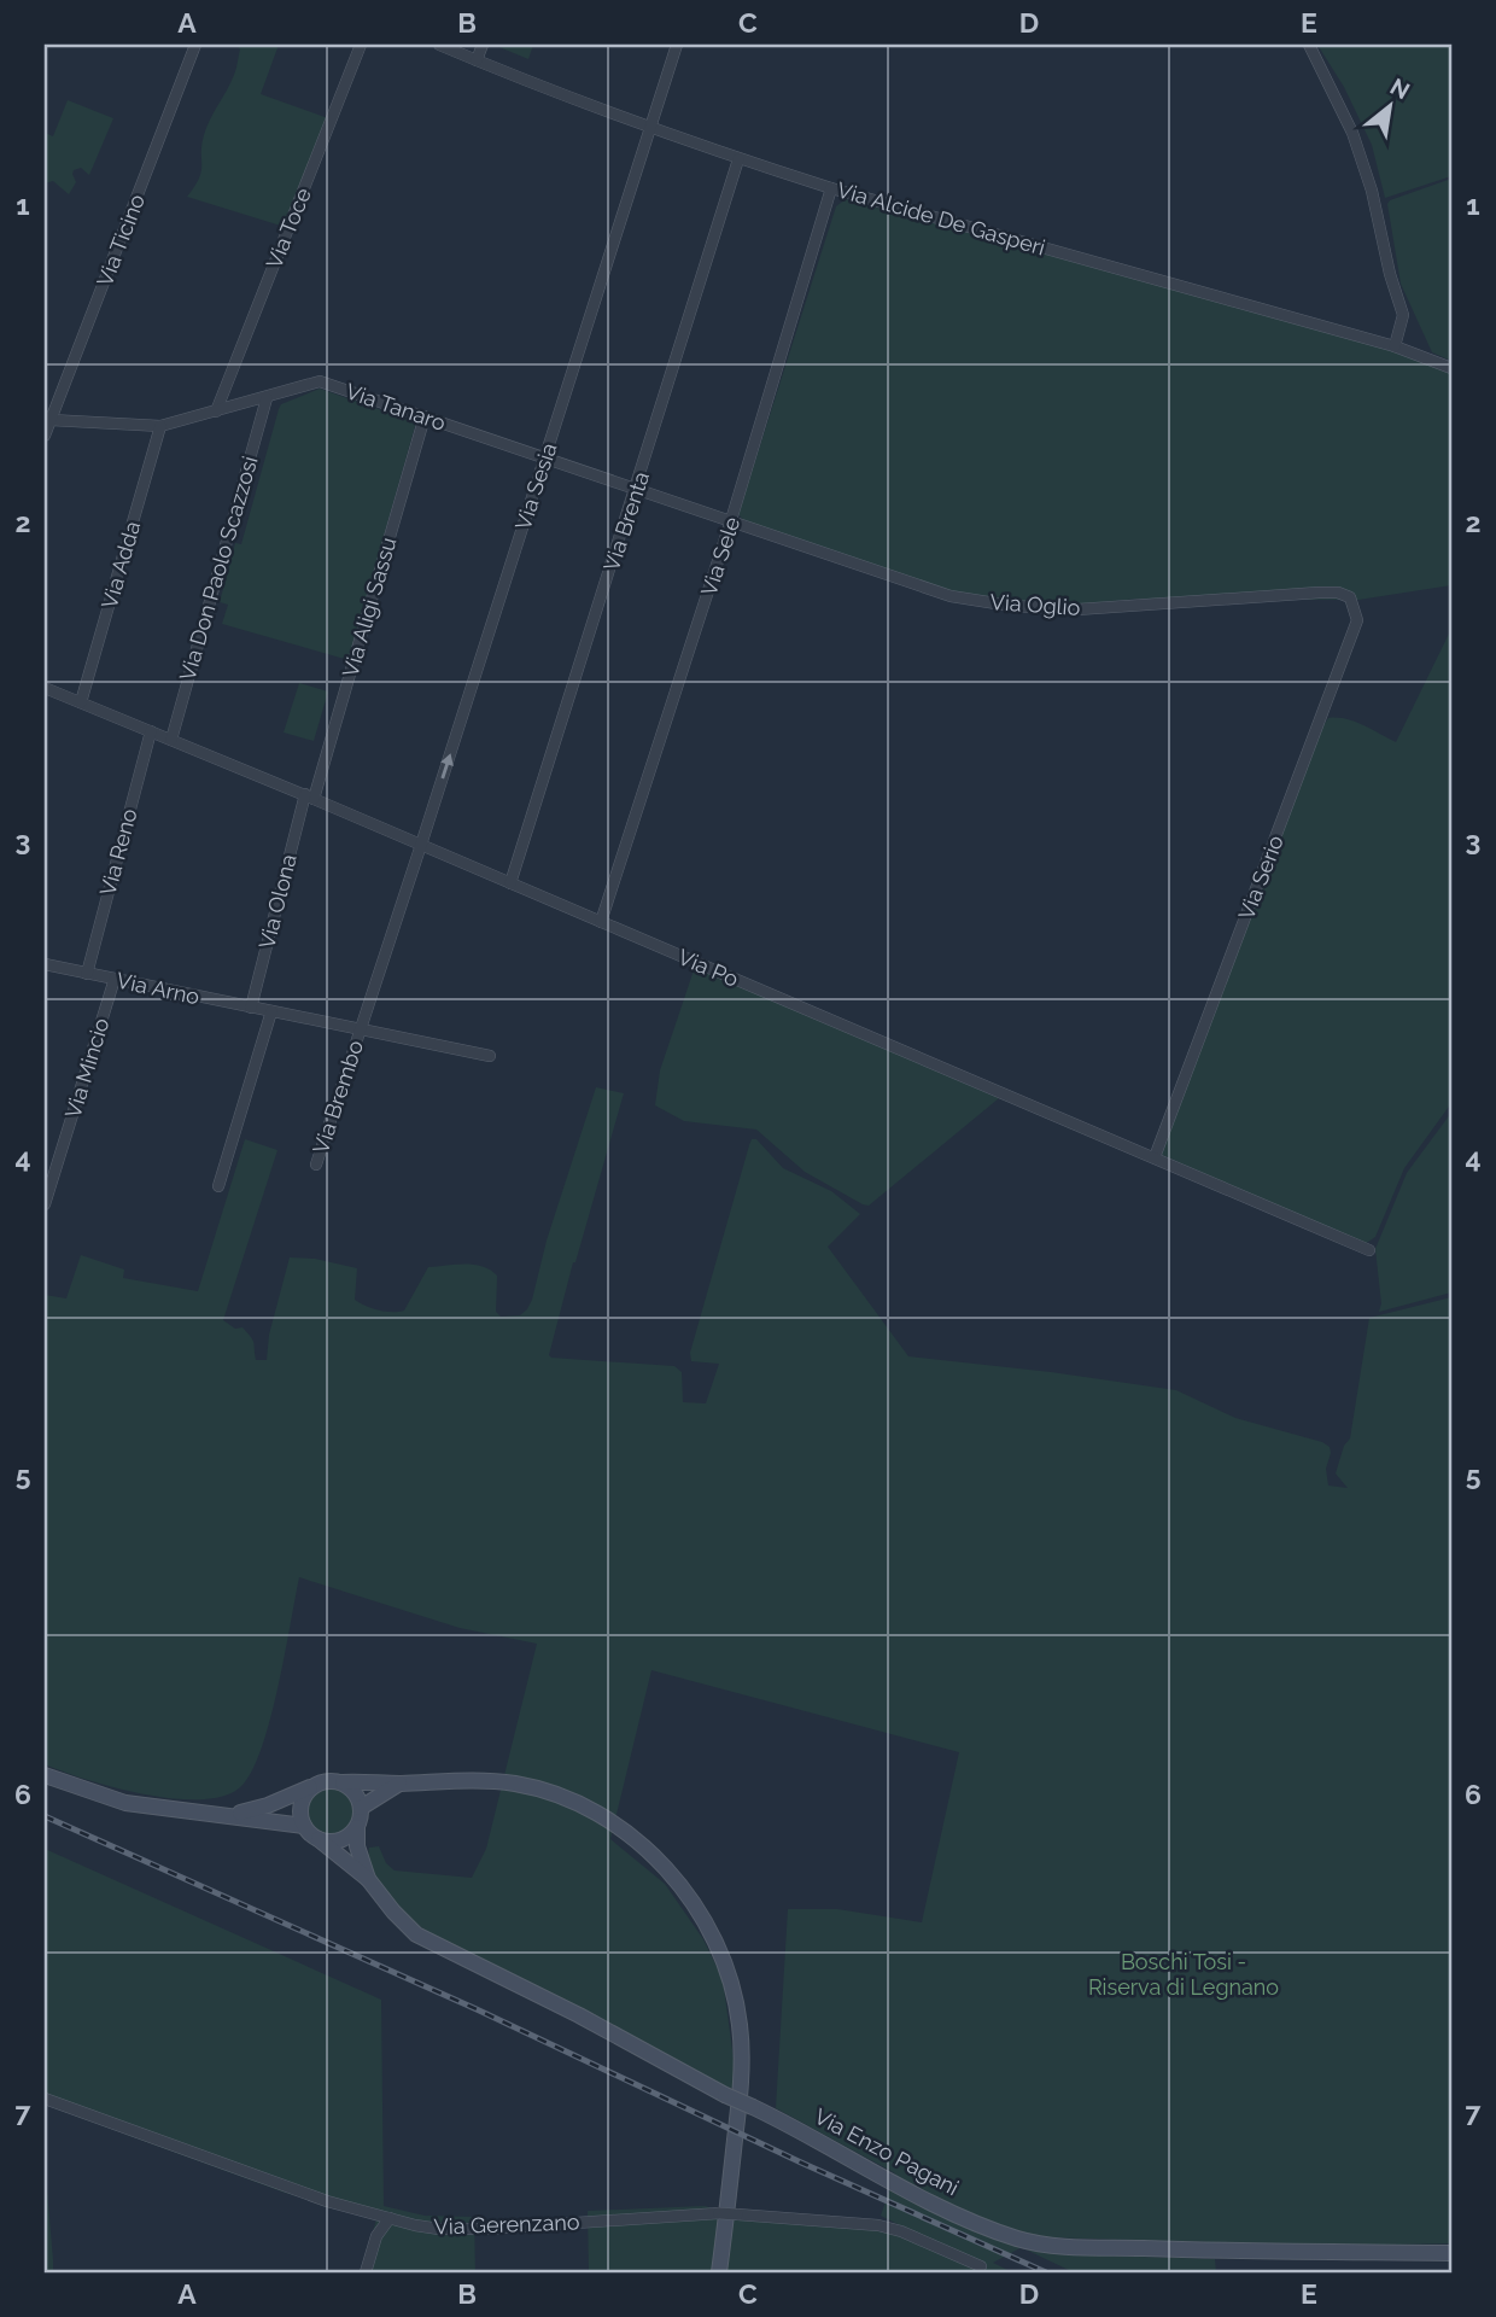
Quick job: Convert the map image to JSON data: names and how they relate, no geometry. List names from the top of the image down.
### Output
{
  "streets": {
    "main road": ["Via Enzo Pagani"],
    "street": [
      "Via Alcide De Gasperi",
      "Via Toce",
      "Via Ticino",
      "Via Tanaro",
      "Via Sesia",
      "Via Brenta",
      "Via Sele",
      "Via Adda",
      "Via Don Paolo Scazzosi",
      "Via Oglio",
      "Via Aligi Sassu",
      "Via Reno",
      "Via Serio",
      "Via Olona",
      "Via Po",
      "Via Arno",
      "Via Mincio",
      "Via Brembo",
      "Via Gerenzano"
    ]
  },
  "crossings": [
    ["Via Alcide De Gasperi", "Via Sesia"],
    ["Via Alcide De Gasperi", "Via Brenta"],
    ["Via Alcide De Gasperi", "Via Sele"],
    ["Via Toce", "Via Tanaro"],
    ["Via Ticino", "Via Tanaro"],
    ["Via Tanaro", "Via Sesia"],
    ["Via Tanaro", "Via Brenta"],
    ["Via Tanaro", "Via Sele"],
    ["Via Tanaro", "Via Adda"],
    ["Via Tanaro", "Via Don Paolo Scazzosi"],
    ["Via Tanaro", "Via Oglio"],
    ["Via Tanaro", "Via Aligi Sassu"],
    ["Via Sesia", "Via Po"],
    ["Via Sesia", "Via Arno"],
    ["Via Sesia", "Via Brembo"],
    ["Via Brenta", "Via Po"],
    ["Via Sele", "Via Oglio"],
    ["Via Sele", "Via Po"],
    ["Via Adda", "Via Po"],
    ["Via Don Paolo Scazzosi", "Via Po"],
    ["Via Oglio", "Via Serio"],
    ["Via Aligi Sassu", "Via Olona"],
    ["Via Aligi Sassu", "Via Po"],
    ["Via Reno", "Via Po"],
    ["Via Reno", "Via Arno"],
    ["Via Serio", "Via Po"],
    ["Via Olona", "Via Po"],
    ["Via Olona", "Via Arno"],
    ["Via Arno", "Via Mincio"],
    ["Via Arno", "Via Brembo"]
  ],
  "one_way": ["Via Sesia"],
  "parks": ["Boschi Tosi - Riserva di Legnano"],
  "north": "top right",
  "grid": {
    "columns": [
      "A",
      "B",
      "C",
      "D",
      "E"
    ],
    "rows": [
      "1",
      "2",
      "3",
      "4",
      "5",
      "6",
      "7"
    ]
  }
}
